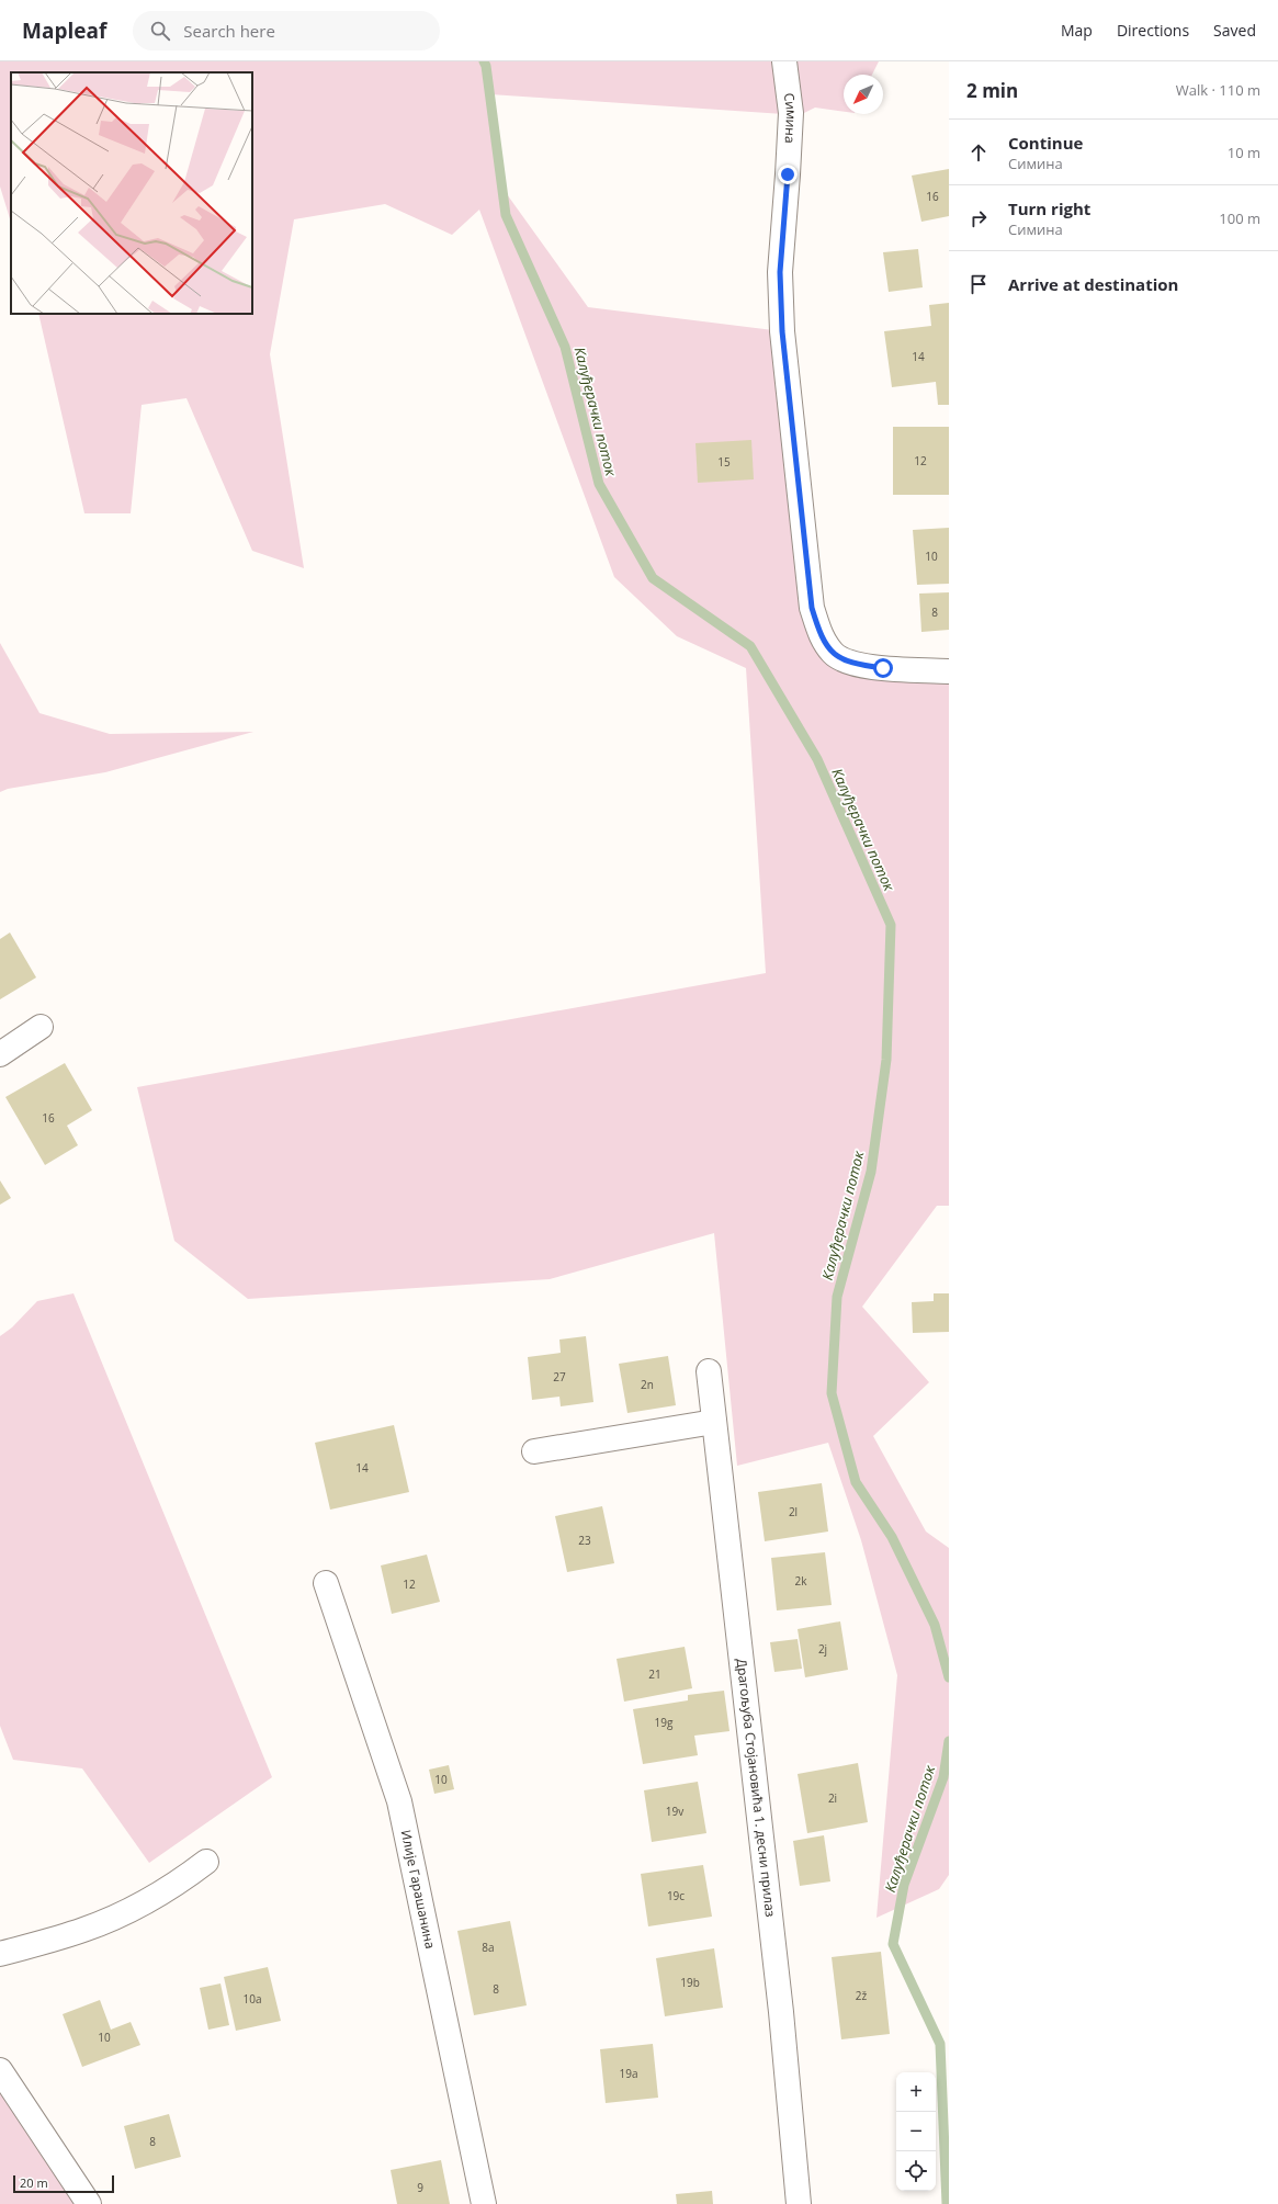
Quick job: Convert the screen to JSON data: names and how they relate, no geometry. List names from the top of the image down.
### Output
{
  "streets": {
    "street": ["Симина", "Драгољуба Стојановића 1. десни прилаз", "Илије Гарашанина"]
  },
  "water": ["Калуђерачки поток"],
  "house_numbers": [
    "16",
    "14",
    "12",
    "15",
    "10",
    "8",
    "16",
    "27",
    "2n",
    "14",
    "2l",
    "23",
    "2k",
    "12",
    "2j",
    "21",
    "19g",
    "10",
    "2i",
    "19v",
    "19c",
    "8a",
    "19b",
    "8",
    "2ž",
    "10a",
    "10",
    "19a",
    "8",
    "9"
  ],
  "scale_bar": "20 m",
  "north": "bottom left",
  "page": {
    "header": "Mapleaf",
    "search": "Search here",
    "nav": ["Map", "Directions", "Saved"],
    "heading": ["2 min", "Walk · 110 m"],
    "list": [
      ["Continue", "Симина", "10 m"],
      ["Turn right", "Симина", "100 m"],
      "Arrive at destination"
    ],
    "map_buttons": ["+", "−"],
    "scale": "20 m"
  }
}
